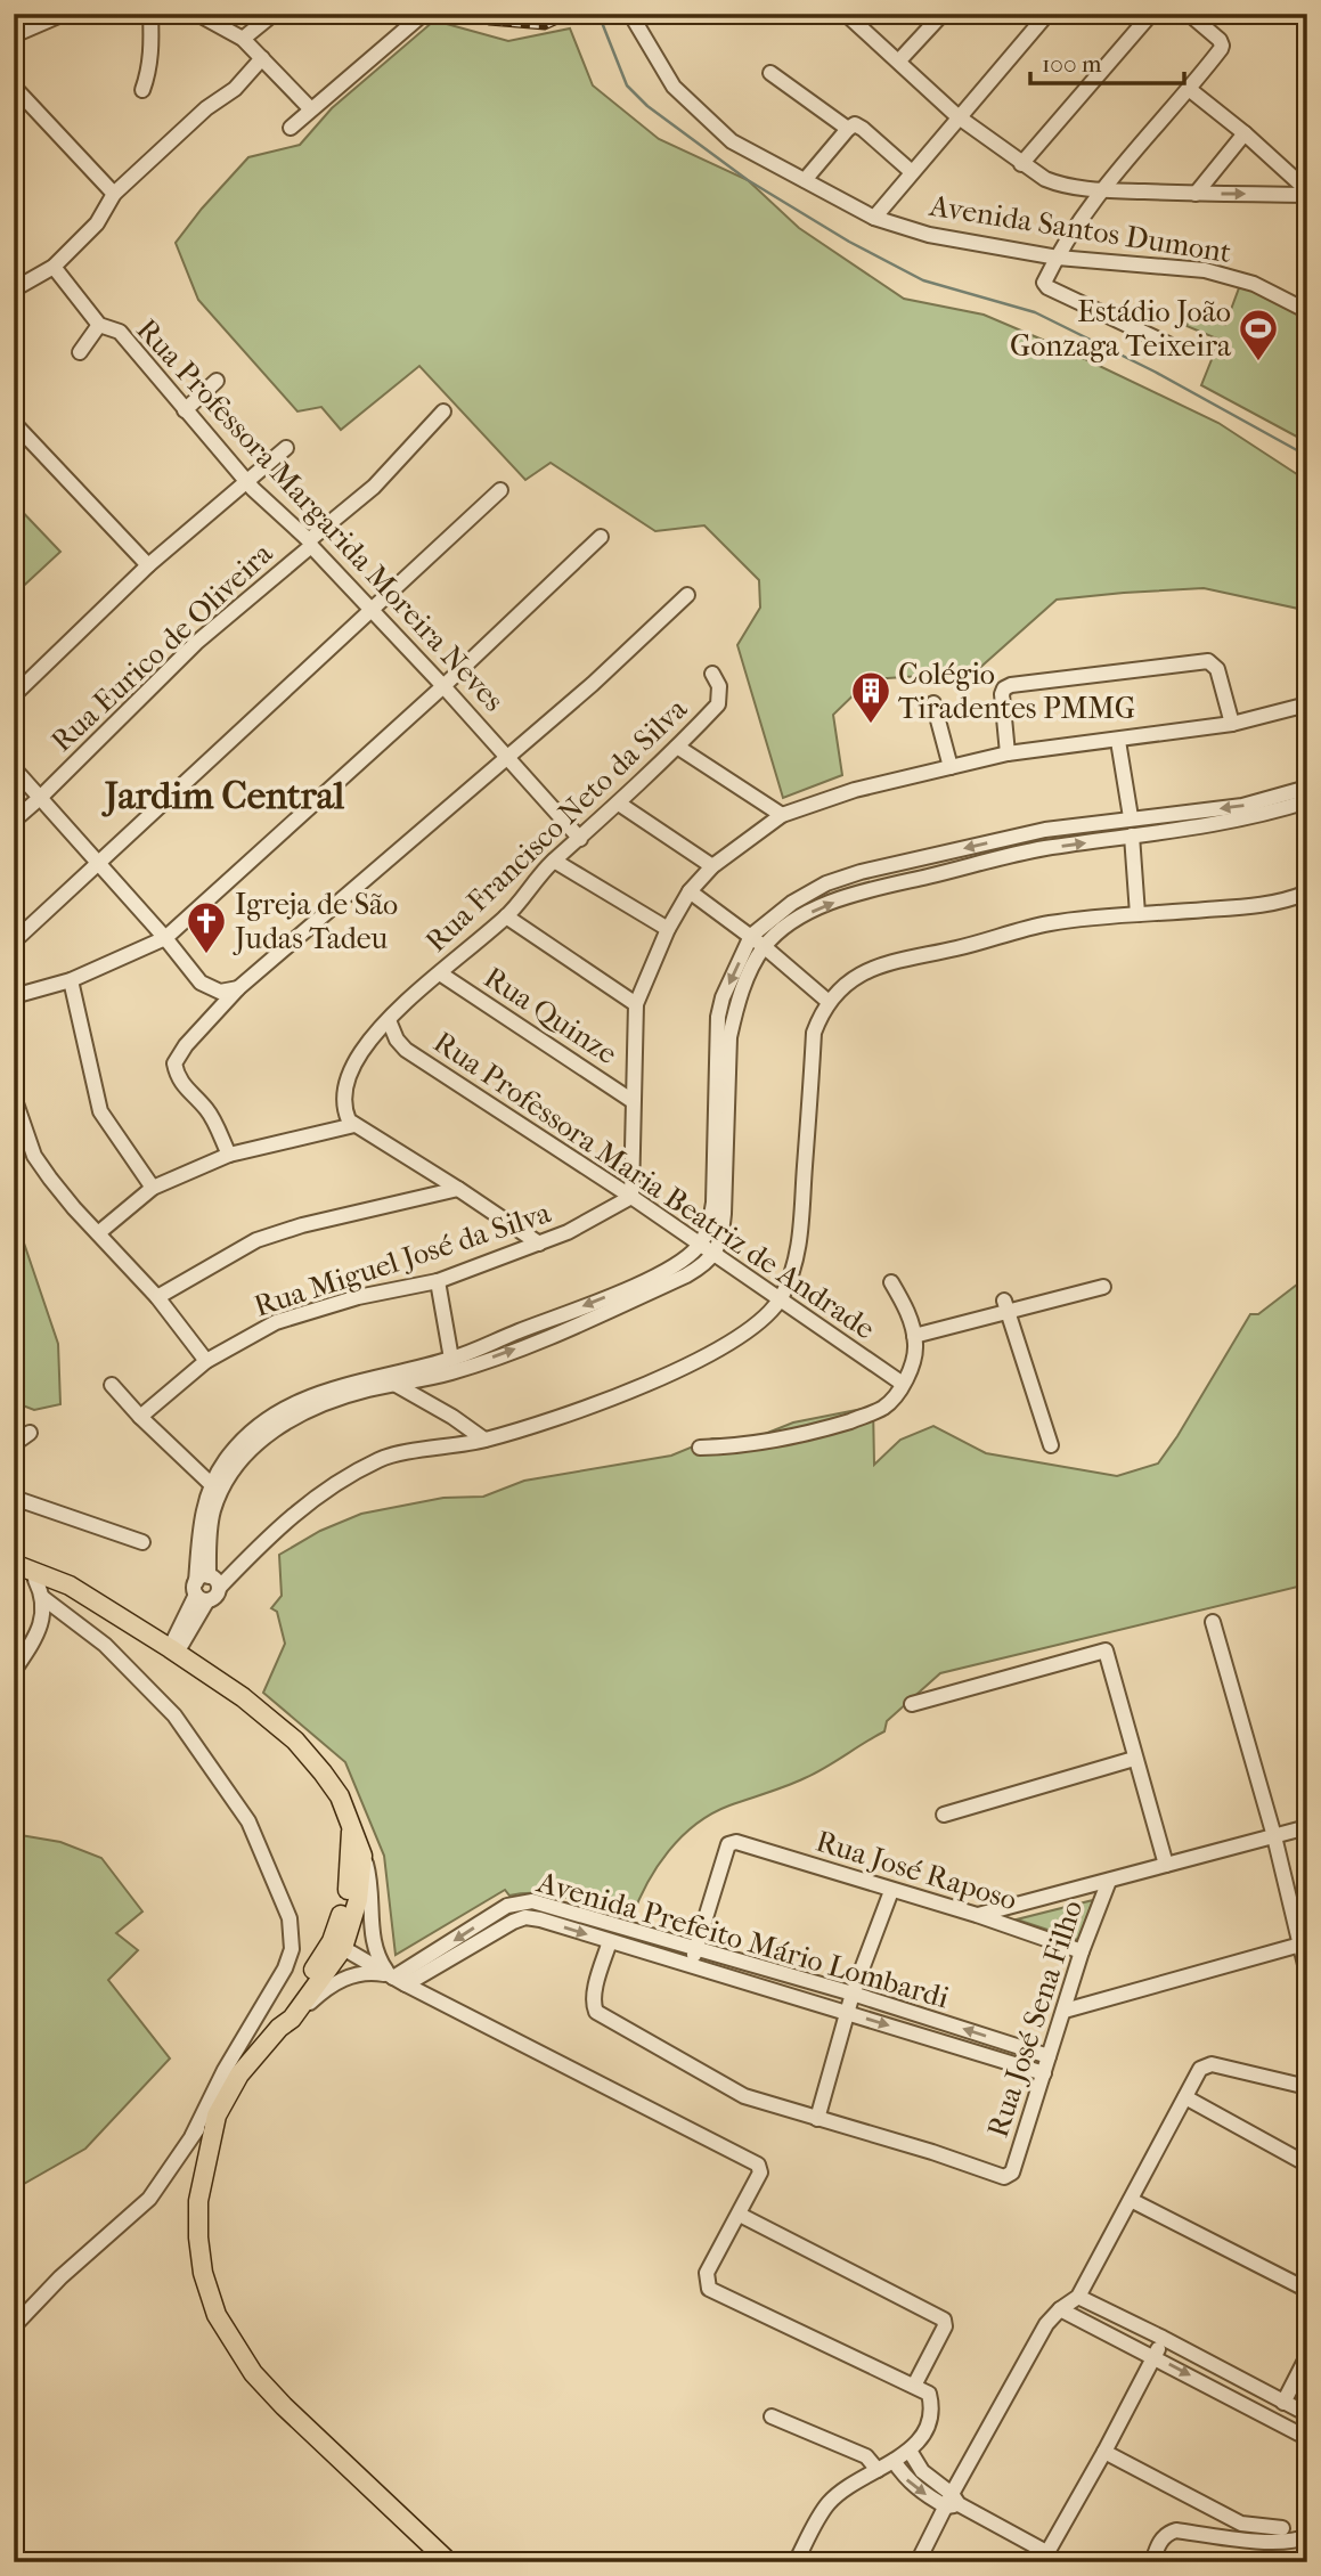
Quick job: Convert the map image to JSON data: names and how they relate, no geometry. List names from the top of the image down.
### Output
{
  "streets": {
    "street": [
      "Avenida Santos Dumont",
      "Rua Professora Margarida Moreira Neves",
      "Rua Eurico de Oliveira",
      "Rua Francisco Neto da Silva",
      "Rua Quinze",
      "Rua Professora Maria Beatriz de Andrade",
      "Rua Miguel José da Silva",
      "Rua José Raposo",
      "Avenida Prefeito Mário Lombardi",
      "Rua José Sena Filho"
    ]
  },
  "crossings": [
    ["Rua Professora Margarida Moreira Neves", "Rua Eurico de Oliveira"],
    ["Rua Professora Margarida Moreira Neves", "Rua Francisco Neto da Silva"],
    ["Rua Francisco Neto da Silva", "Rua Quinze"],
    ["Rua Francisco Neto da Silva", "Rua Professora Maria Beatriz de Andrade"],
    ["Rua Professora Maria Beatriz de Andrade", "Rua Miguel José da Silva"],
    ["Rua José Raposo", "Avenida Prefeito Mário Lombardi"],
    ["Rua José Raposo", "Rua José Sena Filho"],
    ["Avenida Prefeito Mário Lombardi", "Rua José Sena Filho"]
  ],
  "districts": ["Jardim Central"],
  "places": {
    "sports": ["Estádio João Gonzaga Teixeira"],
    "building": ["Colégio Tiradentes PMMG"],
    "church": ["Igreja de São Judas Tadeu"]
  },
  "scale_bar": "100 m"
}
